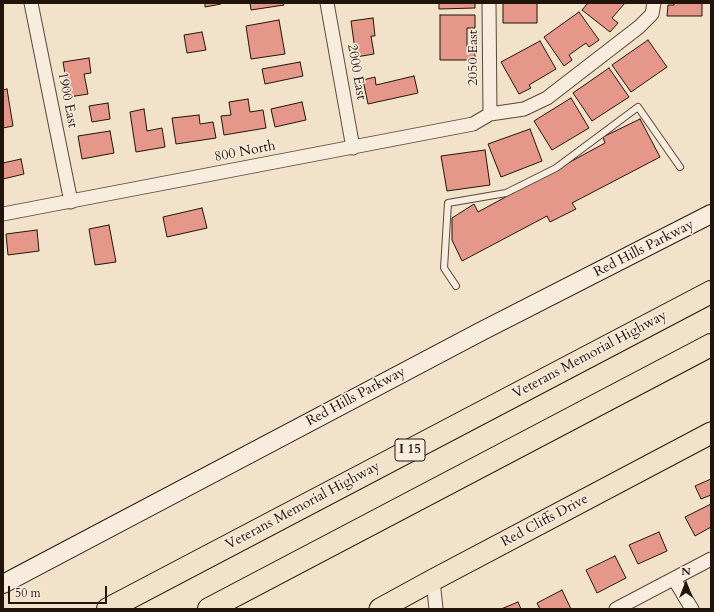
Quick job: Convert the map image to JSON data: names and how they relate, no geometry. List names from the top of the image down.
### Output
{
  "streets": {
    "highway": ["Veterans Memorial Highway", "I 15"],
    "main road": ["Red Hills Parkway", "Red Cliffs Drive"],
    "street": [
      "2050 East",
      "2000 East",
      "1900 East",
      "800 North"
    ]
  },
  "crossings": [
    ["2050 East", "800 North"],
    ["2000 East", "800 North"],
    ["1900 East", "800 North"]
  ],
  "scale_bar": "50 m",
  "north": "top"
}
